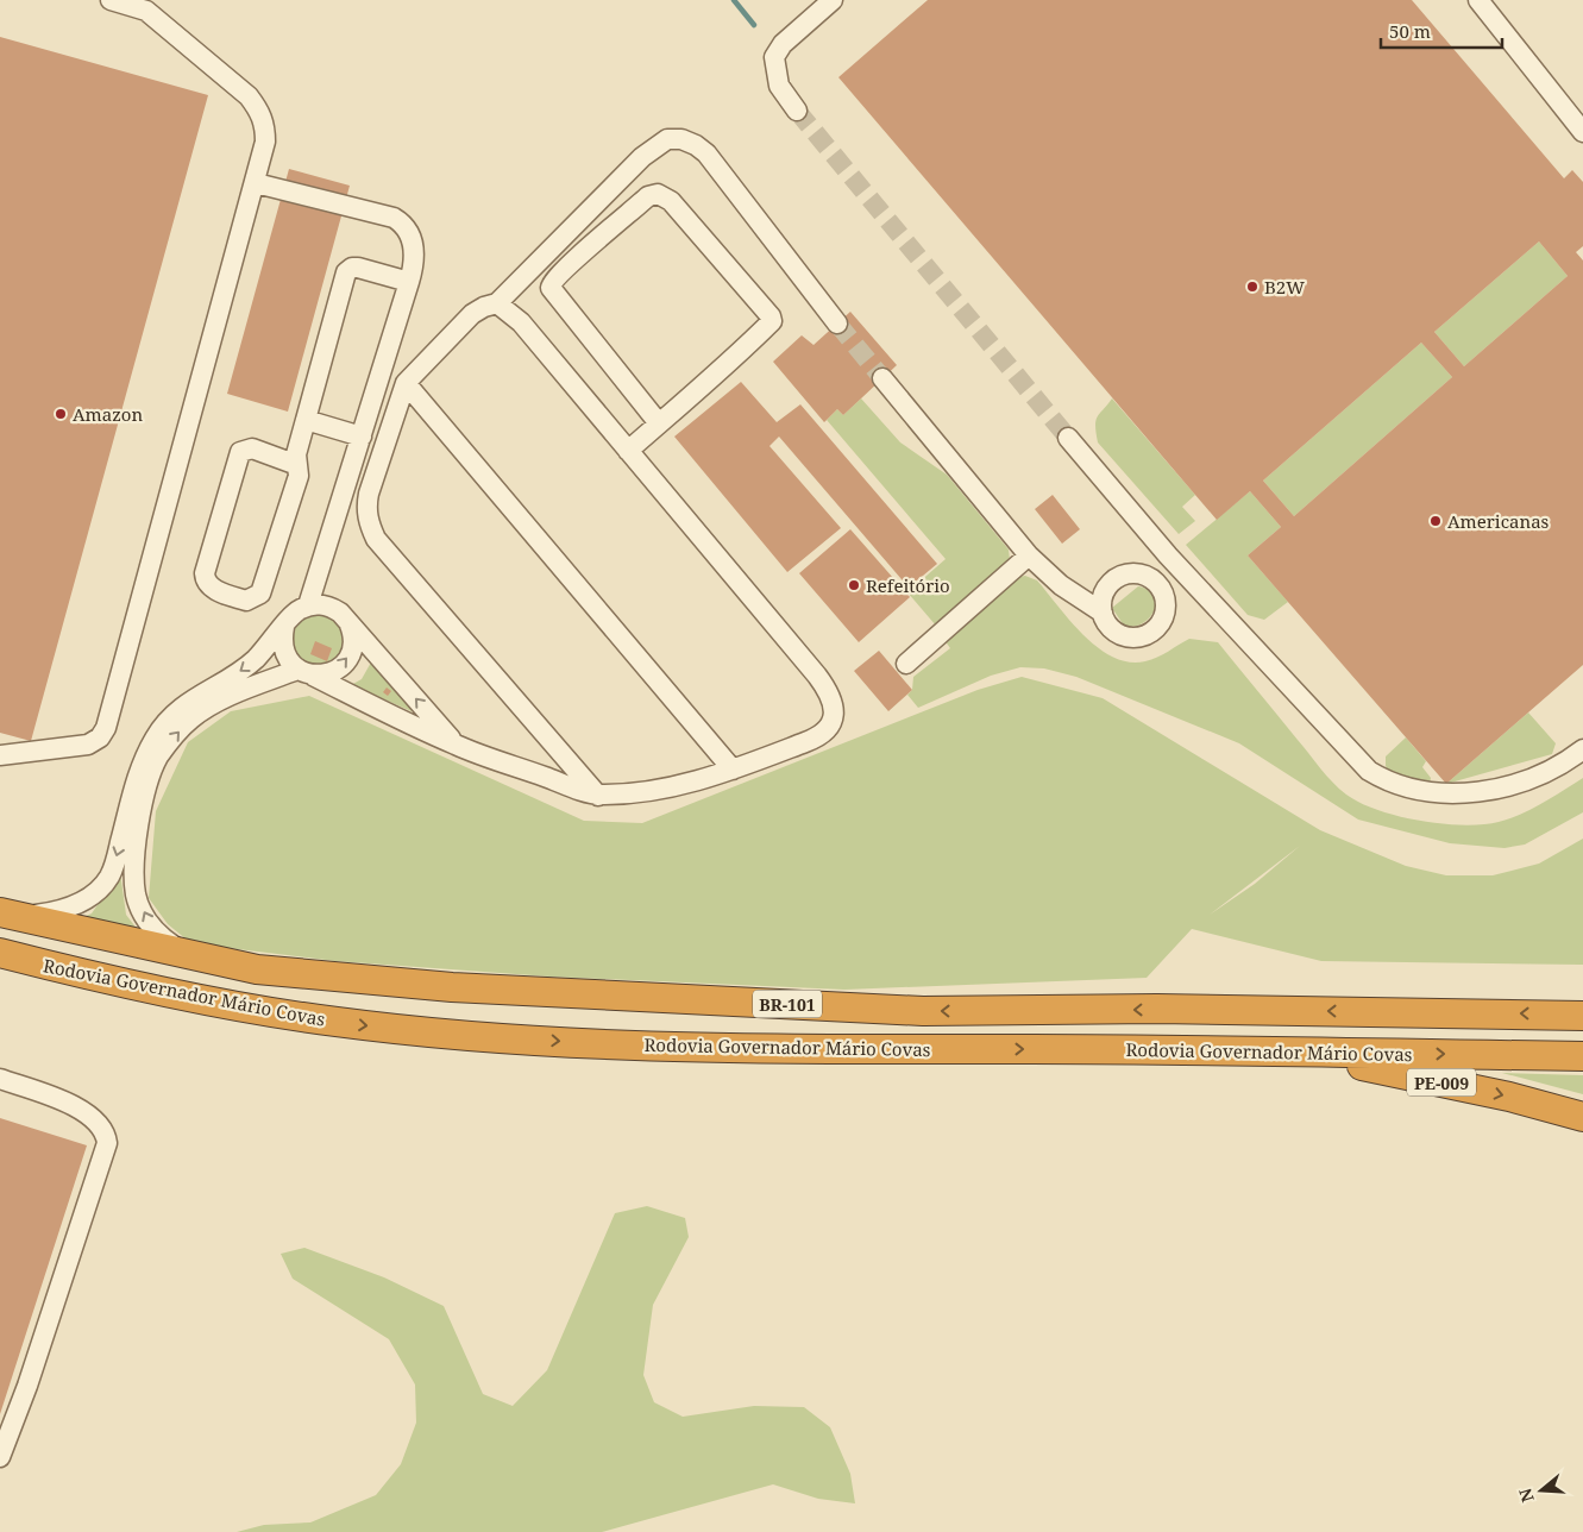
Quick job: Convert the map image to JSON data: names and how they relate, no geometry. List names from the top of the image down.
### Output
{
  "streets": {
    "highway": ["Rodovia Governador Mário Covas", "BR-101", "PE-009"]
  },
  "crossings": [
    ["Rodovia Governador Mário Covas", "PE-009"]
  ],
  "places": [
    "B2W",
    "Amazon",
    "Americanas",
    "Refeitório"
  ],
  "scale_bar": "50 m",
  "north": "left"
}
